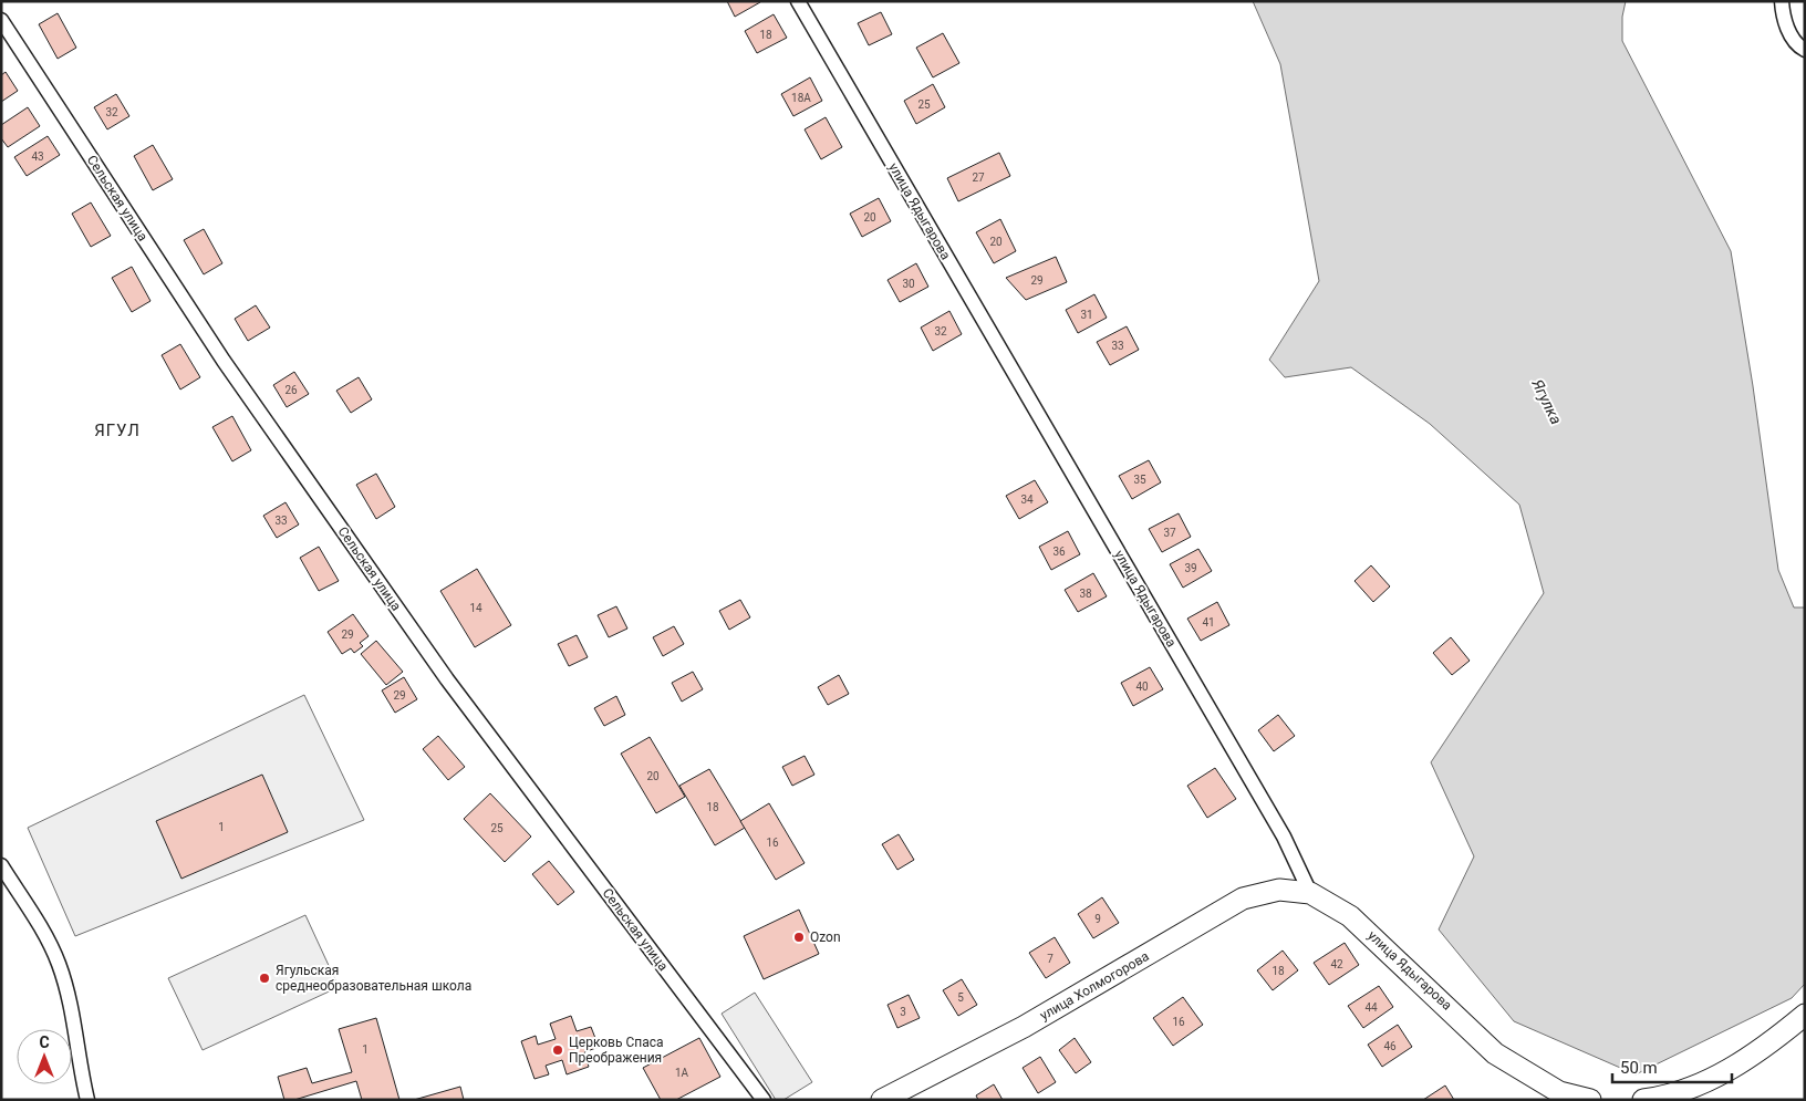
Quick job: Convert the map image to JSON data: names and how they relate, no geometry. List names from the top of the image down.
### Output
{
  "streets": {
    "street": ["Сельская улица", "улица Ядыгарова", "улица Холмогорова"]
  },
  "crossings": [
    ["улица Ядыгарова", "улица Холмогорова"]
  ],
  "districts": ["ЯГУЛ"],
  "water": ["Ягулка"],
  "places": ["Ozon", "Ягульская среднеобразовательная школа", "Церковь Спаса Преображения"],
  "house_numbers": [
    "18",
    "18А",
    "25",
    "32",
    "43",
    "27",
    "20",
    "20",
    "29",
    "30",
    "31",
    "32",
    "33",
    "26",
    "35",
    "34",
    "33",
    "37",
    "36",
    "39",
    "38",
    "14",
    "41",
    "29",
    "40",
    "29",
    "20",
    "18",
    "1",
    "25",
    "16",
    "9",
    "7",
    "42",
    "18",
    "5",
    "44",
    "3",
    "16",
    "46",
    "1",
    "1А"
  ],
  "scale_bar": "50 m",
  "north": "top"
}
